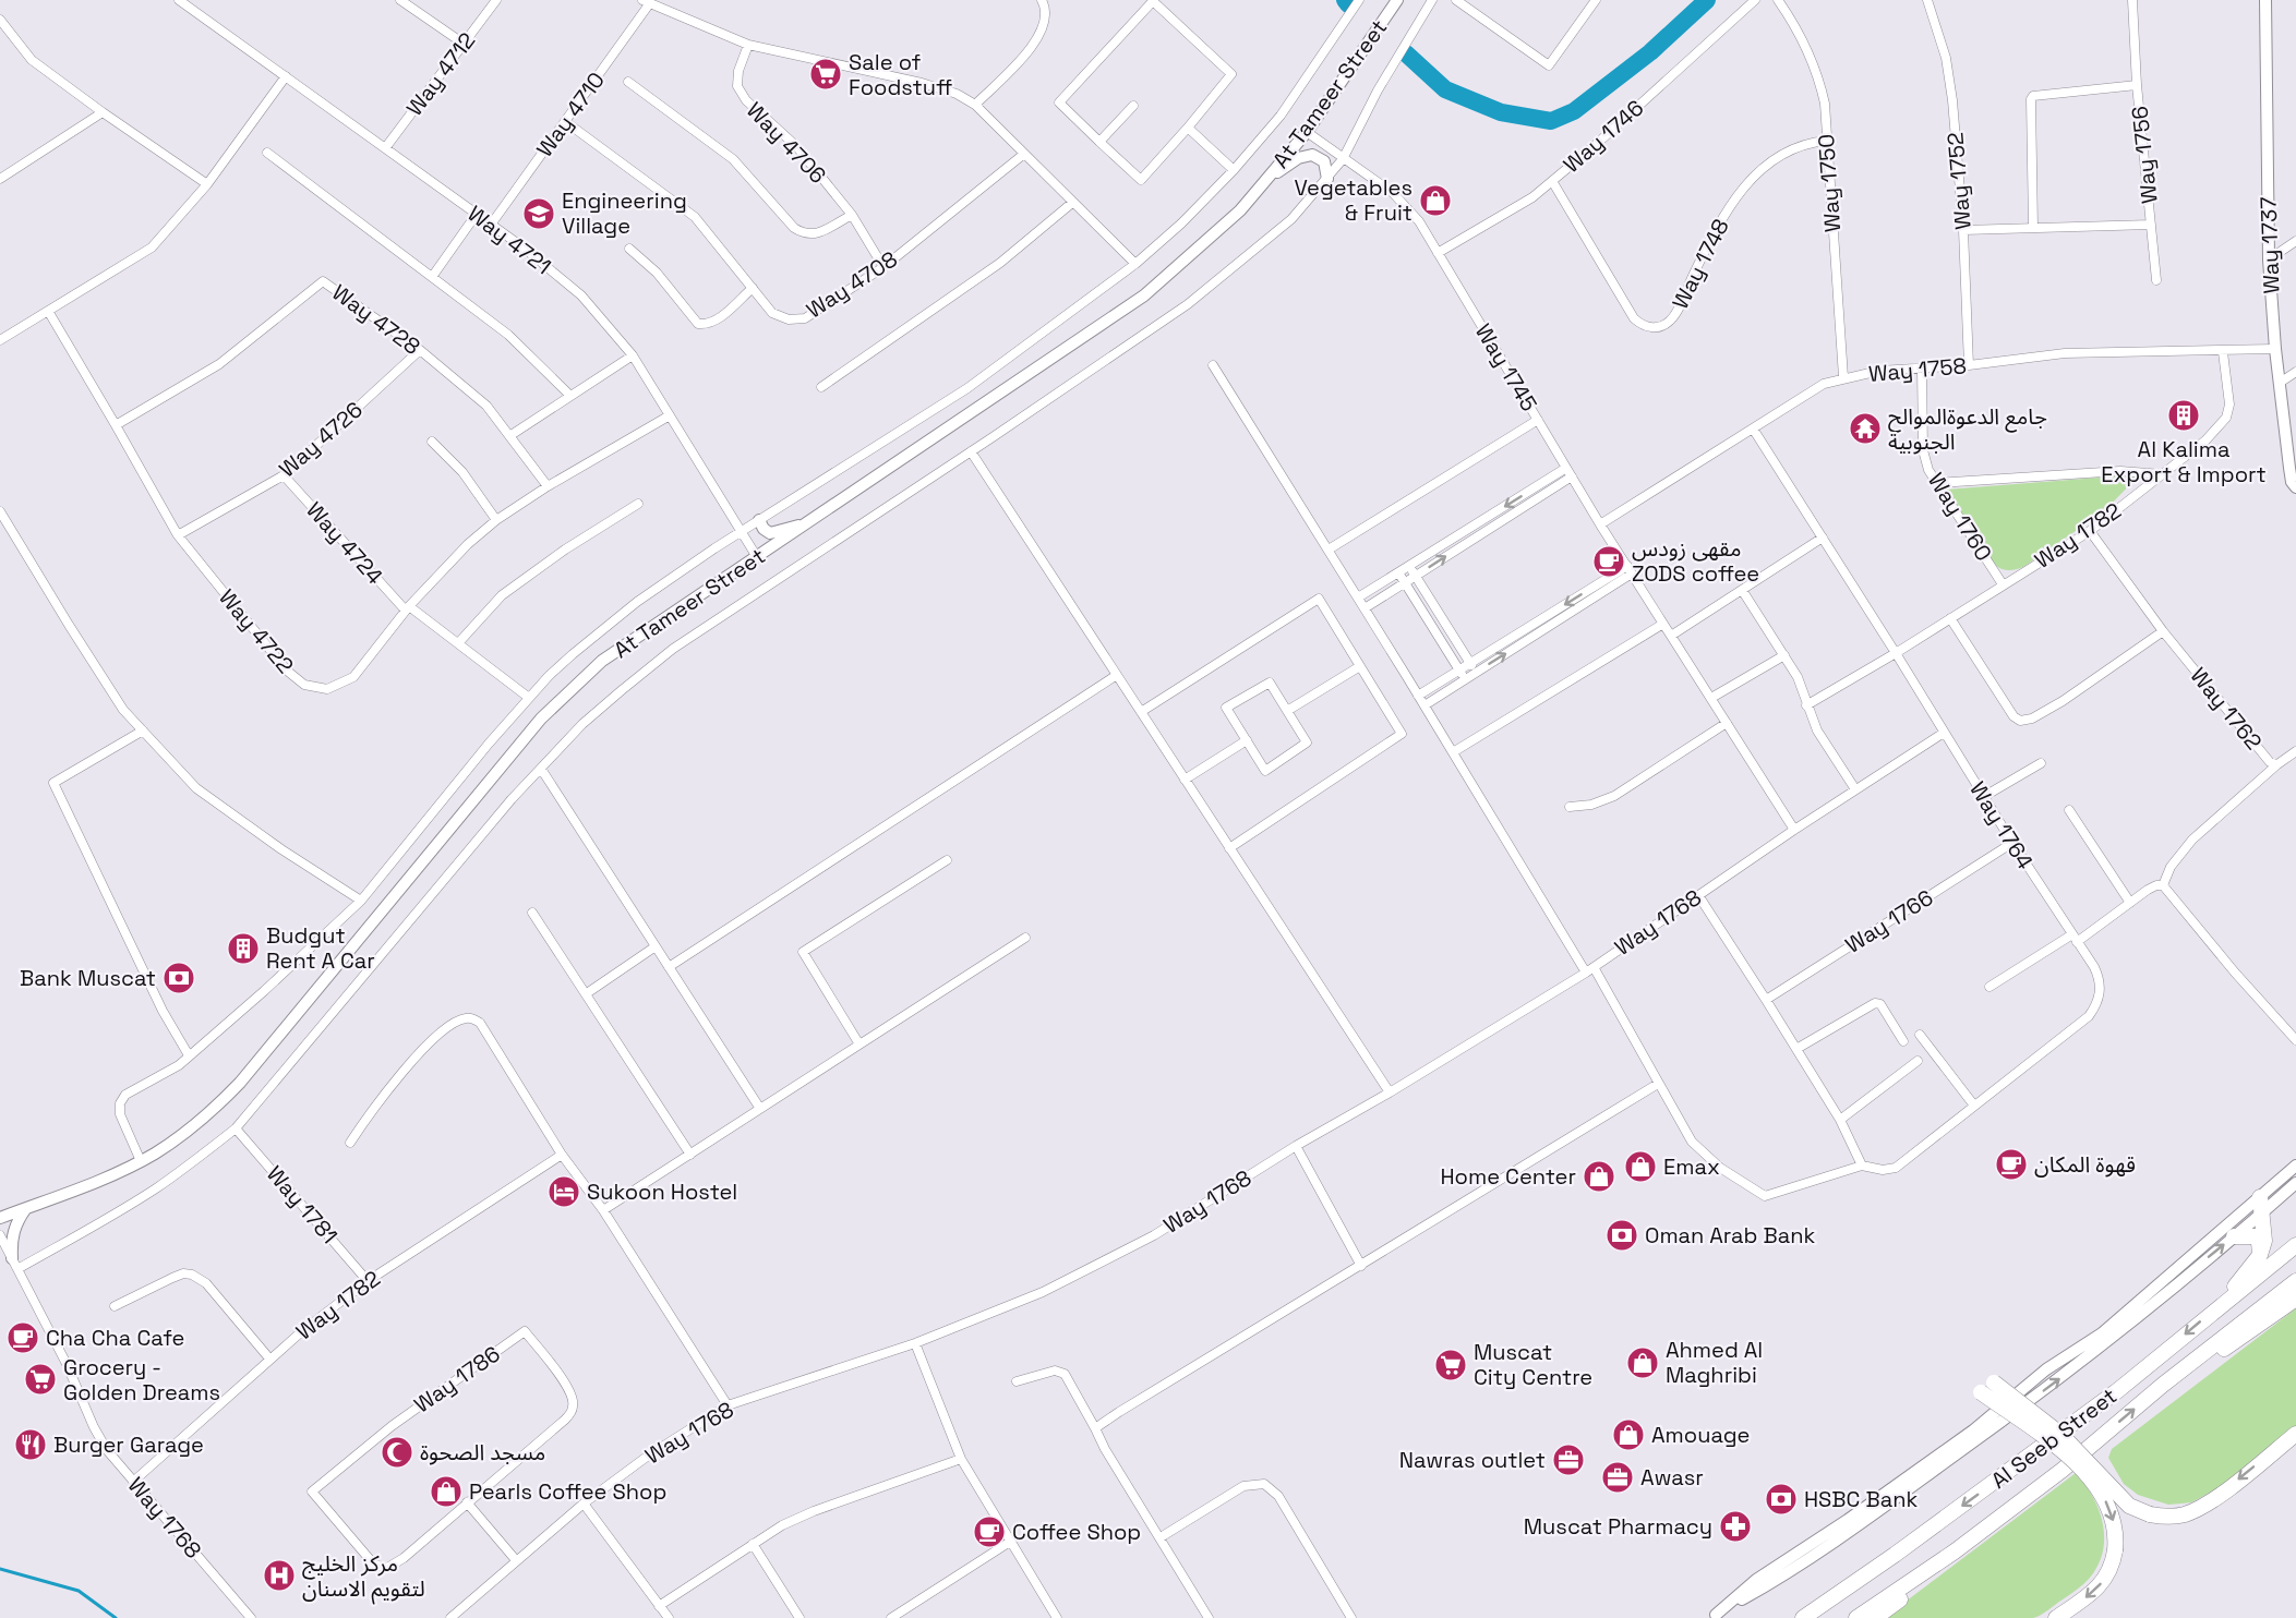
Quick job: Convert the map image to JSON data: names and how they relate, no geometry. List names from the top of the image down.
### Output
{
  "streets": {
    "highway": ["Al Seeb Street"],
    "main road": ["At Tameer Street", "Way 1737"],
    "street": [
      "Way 4712",
      "Way 4710",
      "Way 1746",
      "Way 4706",
      "Way 1756",
      "Way 1752",
      "Way 1750",
      "Way 4721",
      "Way 1748",
      "Way 4708",
      "Way 4728",
      "Way 1745",
      "Way 1758",
      "Way 4726",
      "Way 1760",
      "Way 1782",
      "Way 4724",
      "Way 4722",
      "Way 1762",
      "Way 1764",
      "Way 1766",
      "Way 1768",
      "Way 1781",
      "Way 1786"
    ]
  },
  "crossings": [
    ["Way 4712", "Way 4721"],
    ["At Tameer Street", "Way 4721"],
    ["At Tameer Street", "Way 1745"],
    ["Way 4710", "Way 4721"],
    ["Way 4710", "Way 4708"],
    ["Way 1746", "Way 1748"],
    ["Way 1746", "Way 1745"],
    ["Way 4706", "Way 4708"],
    ["Way 1756", "Way 1752"],
    ["Way 1752", "Way 1758"],
    ["Way 1750", "Way 1748"],
    ["Way 1750", "Way 1758"],
    ["Way 4721", "Way 4722"],
    ["Way 1737", "Way 1758"],
    ["Way 4728", "Way 4726"],
    ["Way 4728", "Way 4722"],
    ["Way 1745", "Way 1758"],
    ["Way 1745", "Way 1768"],
    ["Way 1758", "Way 1760"],
    ["Way 1758", "Way 1782"],
    ["Way 1758", "Way 1764"],
    ["Way 4726", "Way 4724"],
    ["Way 4726", "Way 4722"],
    ["Way 1760", "Way 1782"],
    ["Way 1782", "Way 1762"],
    ["Way 1782", "Way 1764"],
    ["Way 1782", "Way 1768"],
    ["Way 1782", "Way 1781"],
    ["Way 4724", "Way 4722"],
    ["Way 1764", "Way 1766"],
    ["Way 1764", "Way 1768"]
  ],
  "places": {
    "supermarket": ["Sale of Foodstuff", "Muscat City Centre", "Grocery - Golden Dreams"],
    "shop": [
      "Vegetables & Fruit",
      "Emax",
      "Home Center",
      "Ahmed Al Maghribi",
      "Amouage",
      "Pearls Coffee Shop"
    ],
    "school or university": ["Engineering Village"],
    "building": ["Al Kalima Export & Import", "Budgut Rent A Car"],
    "temple": ["جامع الدعوةالموالح الجنوبية"],
    "cafe": [
      "مقهى زودس ZODS coffee",
      "قهوة المكان",
      "Cha Cha Cafe",
      "Coffee Shop"
    ],
    "bank": ["Bank Muscat", "Oman Arab Bank", "HSBC Bank"],
    "hotel": ["Sukoon Hostel"],
    "restaurant": ["Burger Garage"],
    "mosque": ["مسجد الصحوة"],
    "office": ["Nawras outlet", "Awasr"],
    "pharmacy": ["Muscat Pharmacy"],
    "hospital": ["مركز الخليج لتقويم الاسنان"]
  }
}
